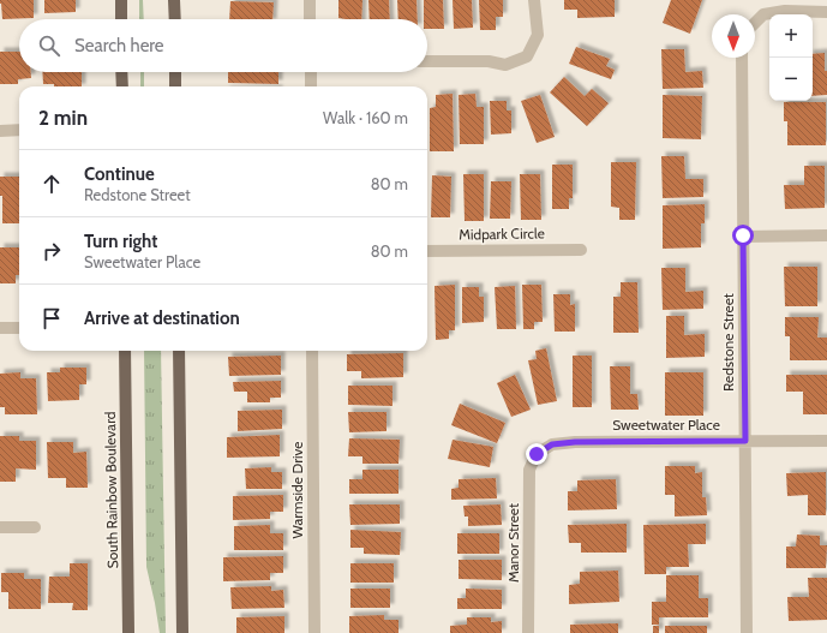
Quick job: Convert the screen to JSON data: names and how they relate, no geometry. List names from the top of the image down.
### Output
{
  "streets": {
    "main road": ["South Rainbow Boulevard"],
    "street": [
      "Midpark Circle",
      "Redstone Street",
      "Sweetwater Place",
      "Warmside Drive",
      "Manor Street"
    ]
  },
  "crossings": [
    ["Redstone Street", "Sweetwater Place"],
    ["Sweetwater Place", "Manor Street"]
  ],
  "north": "bottom",
  "page": {
    "map_buttons": ["+", "−"],
    "search": "Search here",
    "heading": ["2 min", "Walk · 160 m"],
    "list": [
      ["Continue", "Redstone Street", "80 m"],
      ["Turn right", "Sweetwater Place", "80 m"],
      "Arrive at destination"
    ]
  }
}
